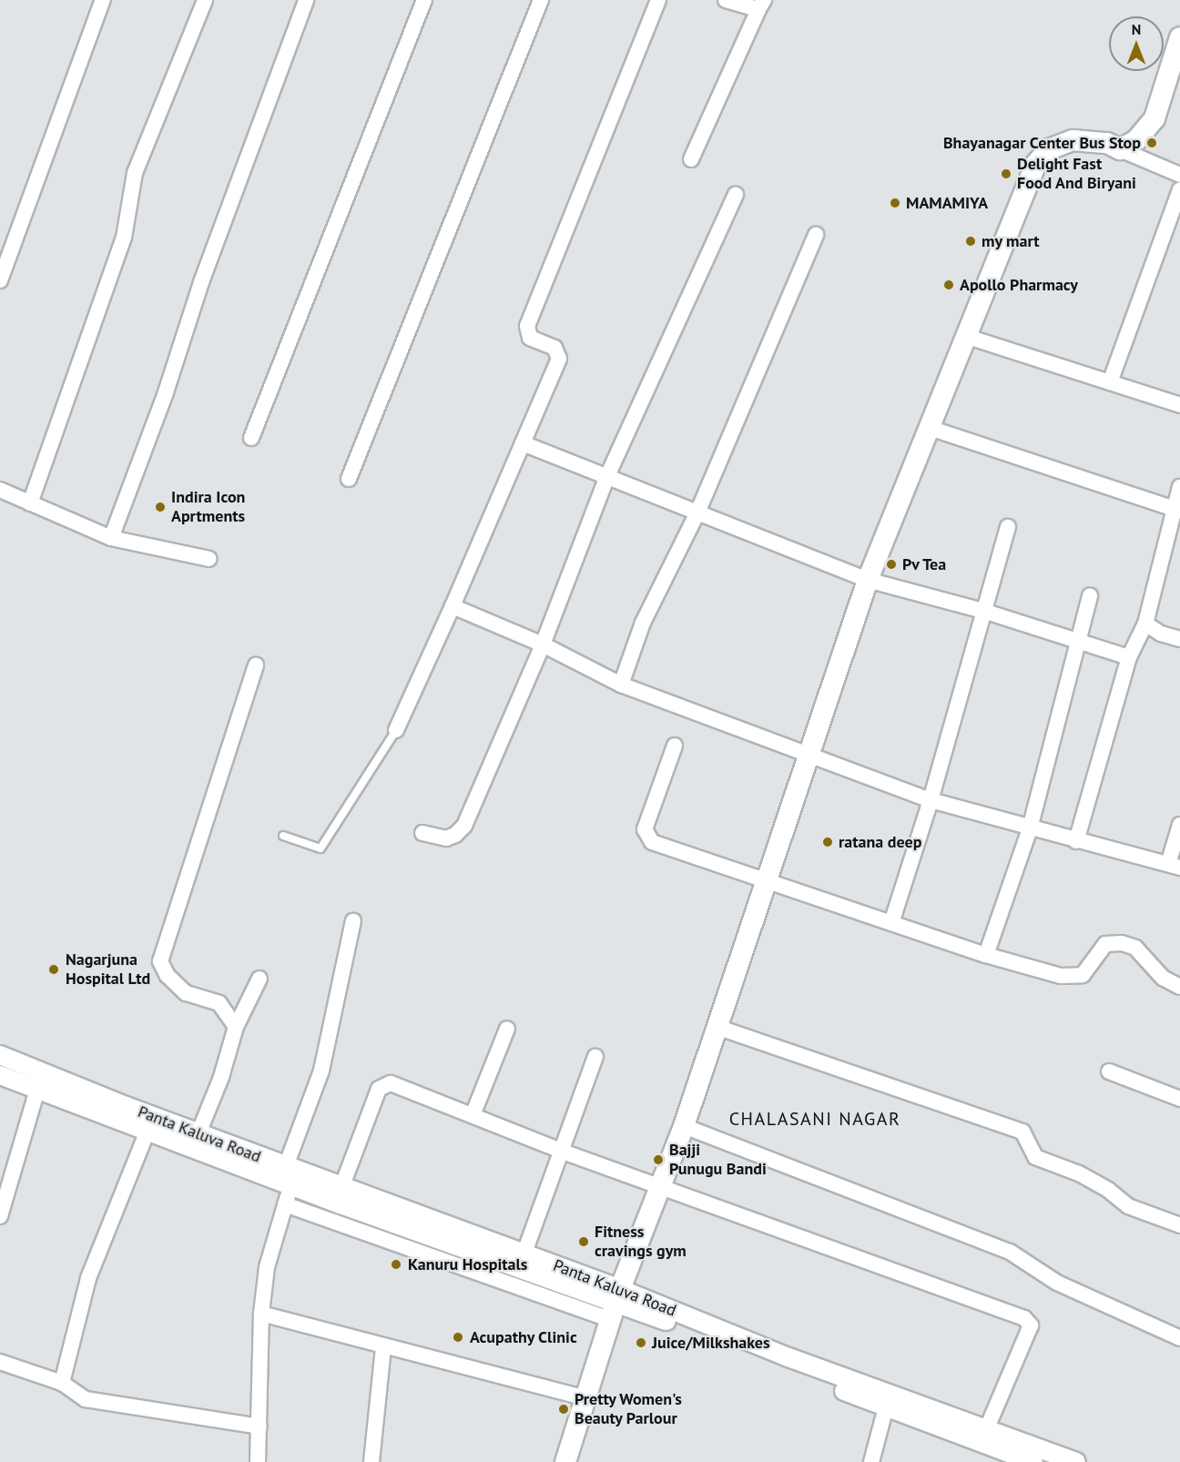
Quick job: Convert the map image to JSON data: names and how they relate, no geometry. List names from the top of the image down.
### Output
{
  "streets": {
    "street": ["Panta Kaluva Road"]
  },
  "districts": ["CHALASANI NAGAR"],
  "places": [
    "Bhayanagar Center Bus Stop",
    "Delight Fast Food And Biryani",
    "MAMAMIYA",
    "my mart",
    "Apollo Pharmacy",
    "Indira Icon Aprtments",
    "Pv Tea",
    "ratana deep",
    "Nagarjuna Hospital Ltd",
    "Bajji Punugu Bandi",
    "Fitness cravings gym",
    "Kanuru Hospitals",
    "Acupathy Clinic",
    "Juice/Milkshakes",
    "Pretty Women's Beauty Parlour"
  ],
  "north": "top"
}
